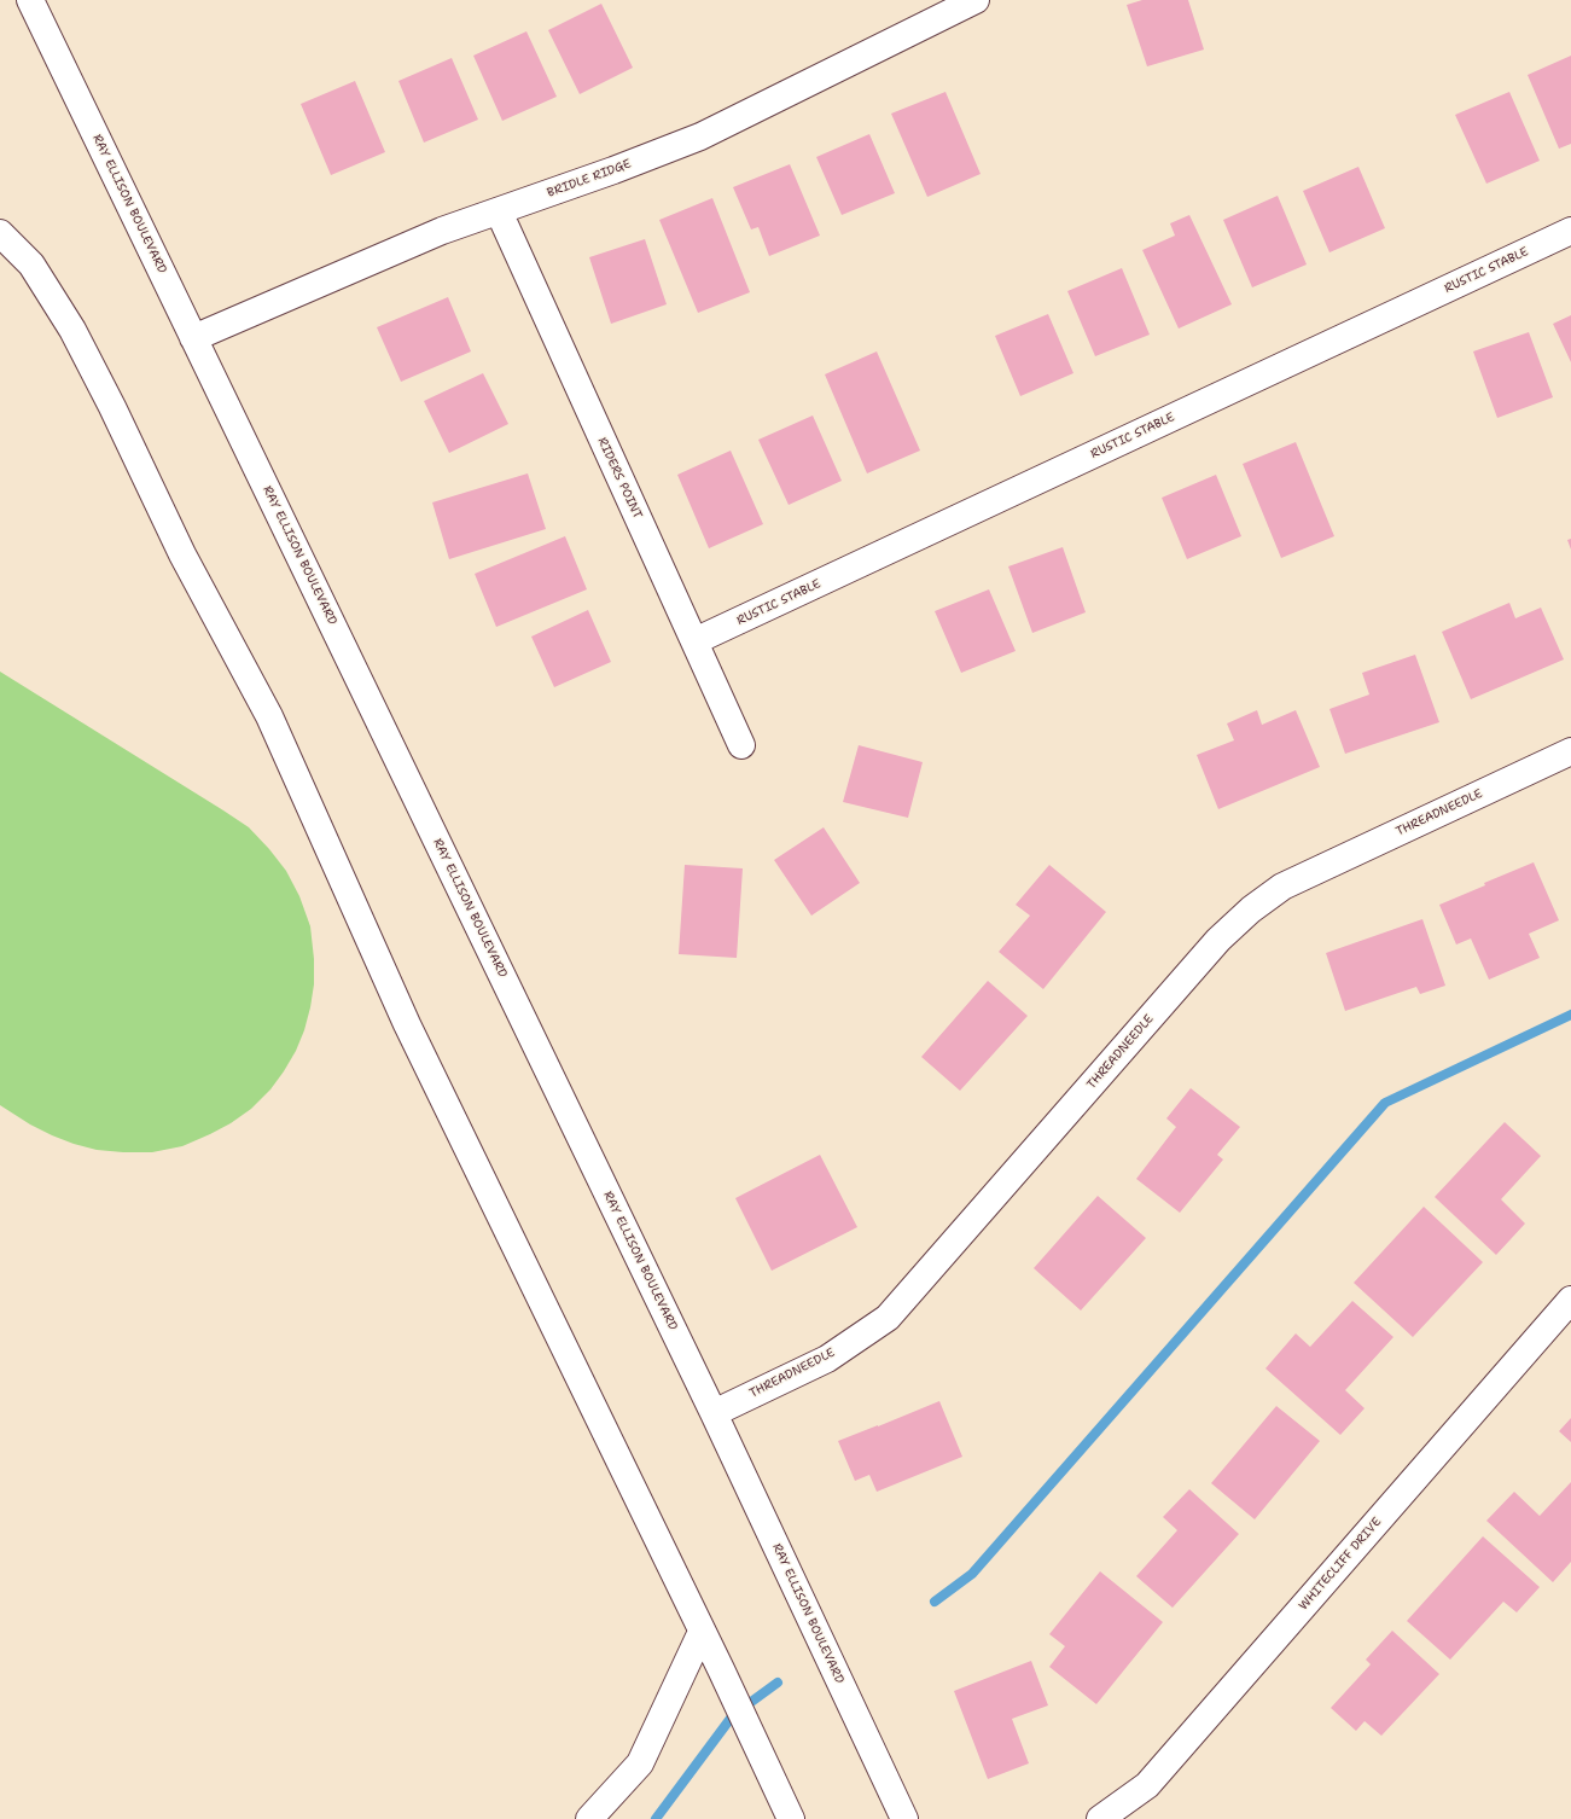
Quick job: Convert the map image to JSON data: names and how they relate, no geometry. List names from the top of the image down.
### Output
{
  "streets": {
    "street": [
      "BRIDLE RIDGE",
      "RAY ELLISON BOULEVARD",
      "RUSTIC STABLE",
      "RIDERS POINT",
      "THREADNEEDLE",
      "WHITECLIFF DRIVE"
    ]
  },
  "crossings": [
    ["BRIDLE RIDGE", "RAY ELLISON BOULEVARD"],
    ["BRIDLE RIDGE", "RIDERS POINT"],
    ["RAY ELLISON BOULEVARD", "THREADNEEDLE"],
    ["RUSTIC STABLE", "RIDERS POINT"]
  ]
}
